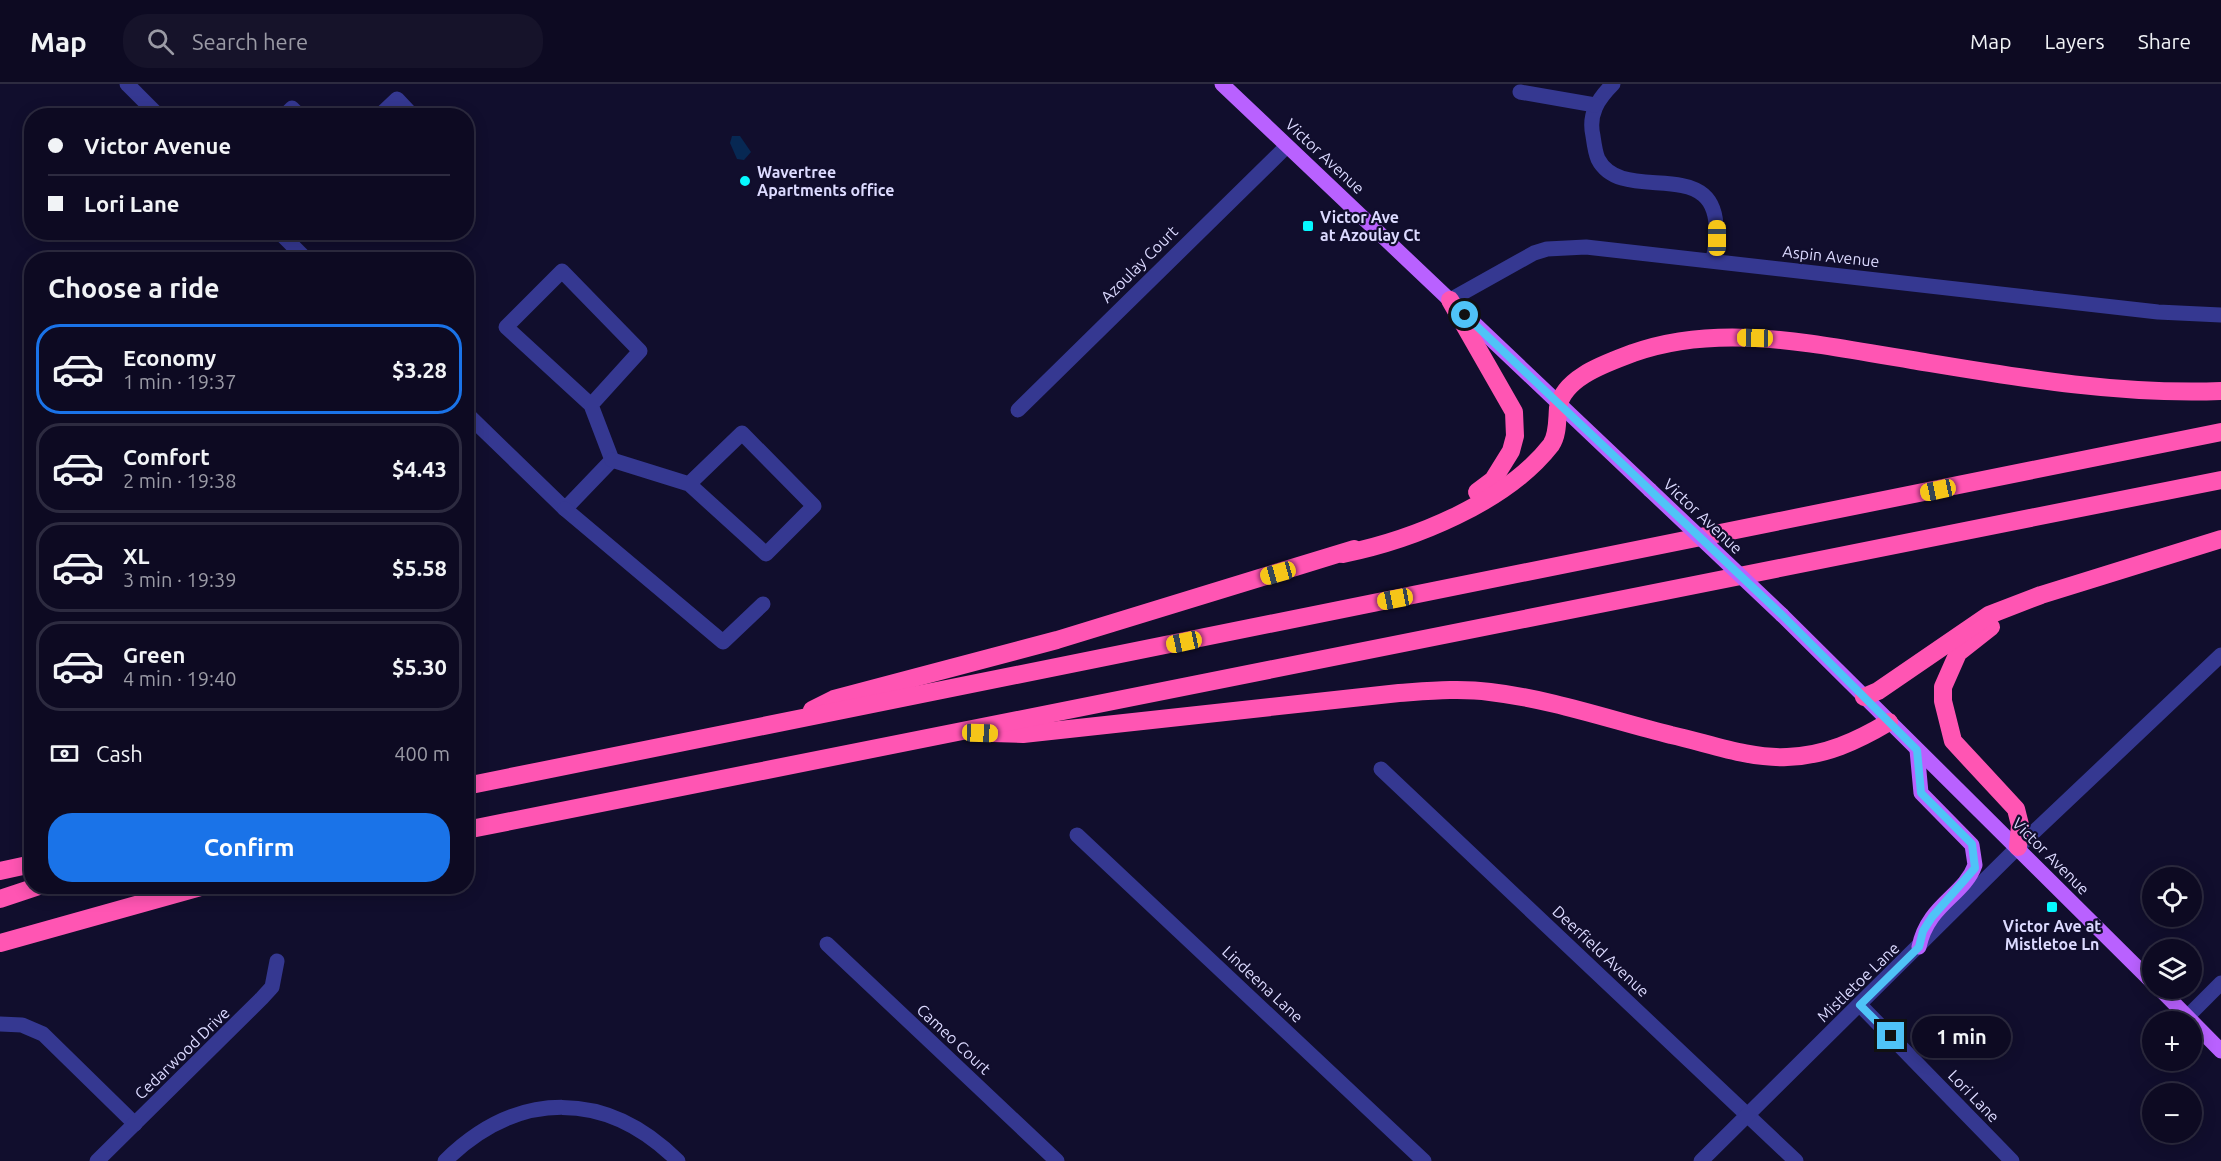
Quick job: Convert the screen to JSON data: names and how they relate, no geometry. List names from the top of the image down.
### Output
{
  "streets": {
    "main road": ["Victor Avenue"],
    "street": [
      "Aspin Avenue",
      "Azoulay Court",
      "Deerfield Avenue",
      "Mistletoe Lane",
      "Lindeena Lane",
      "Cameo Court",
      "Cedarwood Drive",
      "Lori Lane"
    ]
  },
  "crossings": [
    ["Victor Avenue", "Aspin Avenue"],
    ["Victor Avenue", "Azoulay Court"],
    ["Victor Avenue", "Mistletoe Lane"],
    ["Deerfield Avenue", "Mistletoe Lane"],
    ["Mistletoe Lane", "Lori Lane"]
  ],
  "places": {
    "other": ["Wavertree Apartments office"],
    "transit": ["Victor Ave at Azoulay Ct", "Victor Ave at Mistletoe Ln"]
  },
  "page": {
    "header": "Map",
    "search": "Search here",
    "nav": ["Map", "Layers", "Share"],
    "banner": ["Victor Avenue", "Lori Lane"],
    "heading": "Choose a ride",
    "list": [
      {
        "name": "Economy",
        "note": "1 min · 19:37",
        "value": "$3.28"
      },
      {
        "name": "Comfort",
        "note": "2 min · 19:38",
        "value": "$4.43"
      },
      {
        "name": "XL",
        "note": "3 min · 19:39",
        "value": "$5.58"
      },
      {
        "name": "Green",
        "note": "4 min · 19:40",
        "value": "$5.30"
      }
    ],
    "pay": ["Cash", "400 m"],
    "buttons": "Confirm",
    "map_buttons": ["+", "−"],
    "bubble": "1 min"
  }
}
